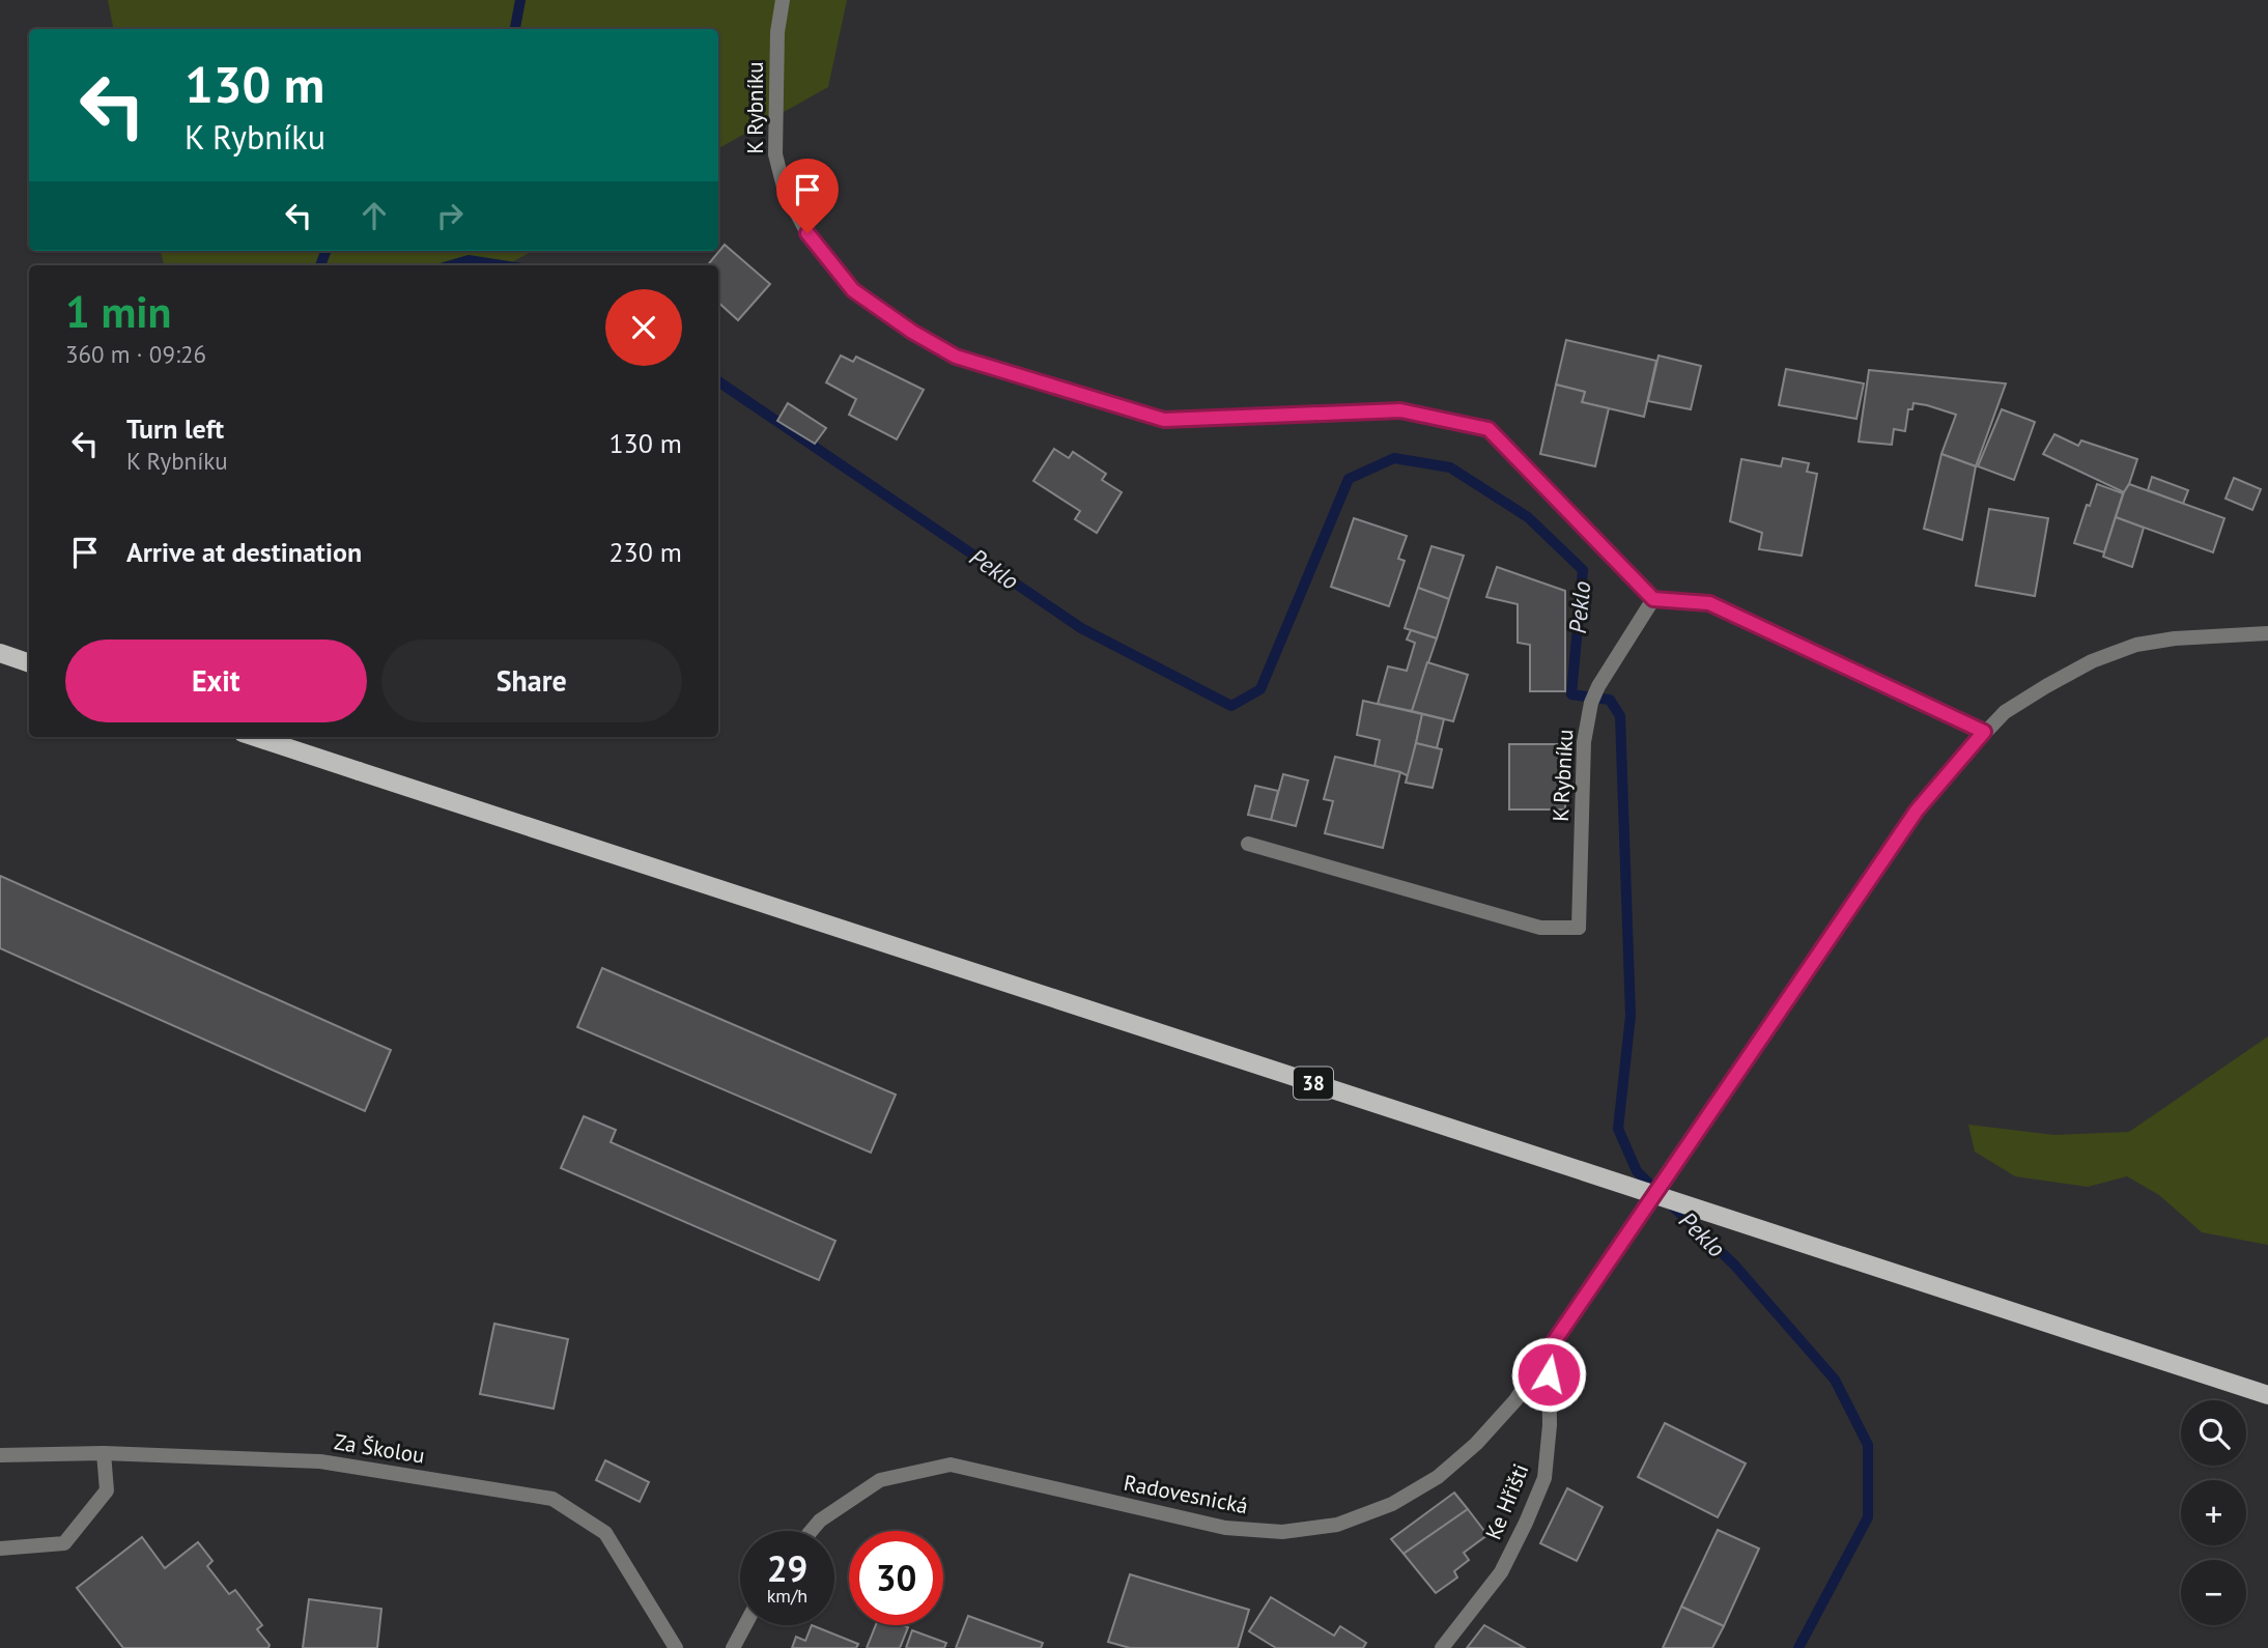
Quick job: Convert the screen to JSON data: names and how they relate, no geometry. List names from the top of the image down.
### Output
{
  "streets": {
    "main road": ["38"],
    "street": [
      "K Rybníku",
      "Za Školou",
      "Radovesnická",
      "Ke Hřišti"
    ]
  },
  "crossings": [
    ["Radovesnická", "Ke Hřišti"]
  ],
  "water": ["Peklo"],
  "page": {
    "turn": ["130 m", "K Rybníku"],
    "heading": ["1 min", "360 m · 09:26"],
    "list": [
      {
        "name": "Turn left",
        "note": "K Rybníku",
        "value": "130 m"
      },
      {
        "name": "Arrive at destination",
        "value": "230 m"
      }
    ],
    "buttons": ["Exit", "Share"],
    "map_buttons": ["+", "−"],
    "speed": "29 km/h",
    "limit": "30"
  }
}
